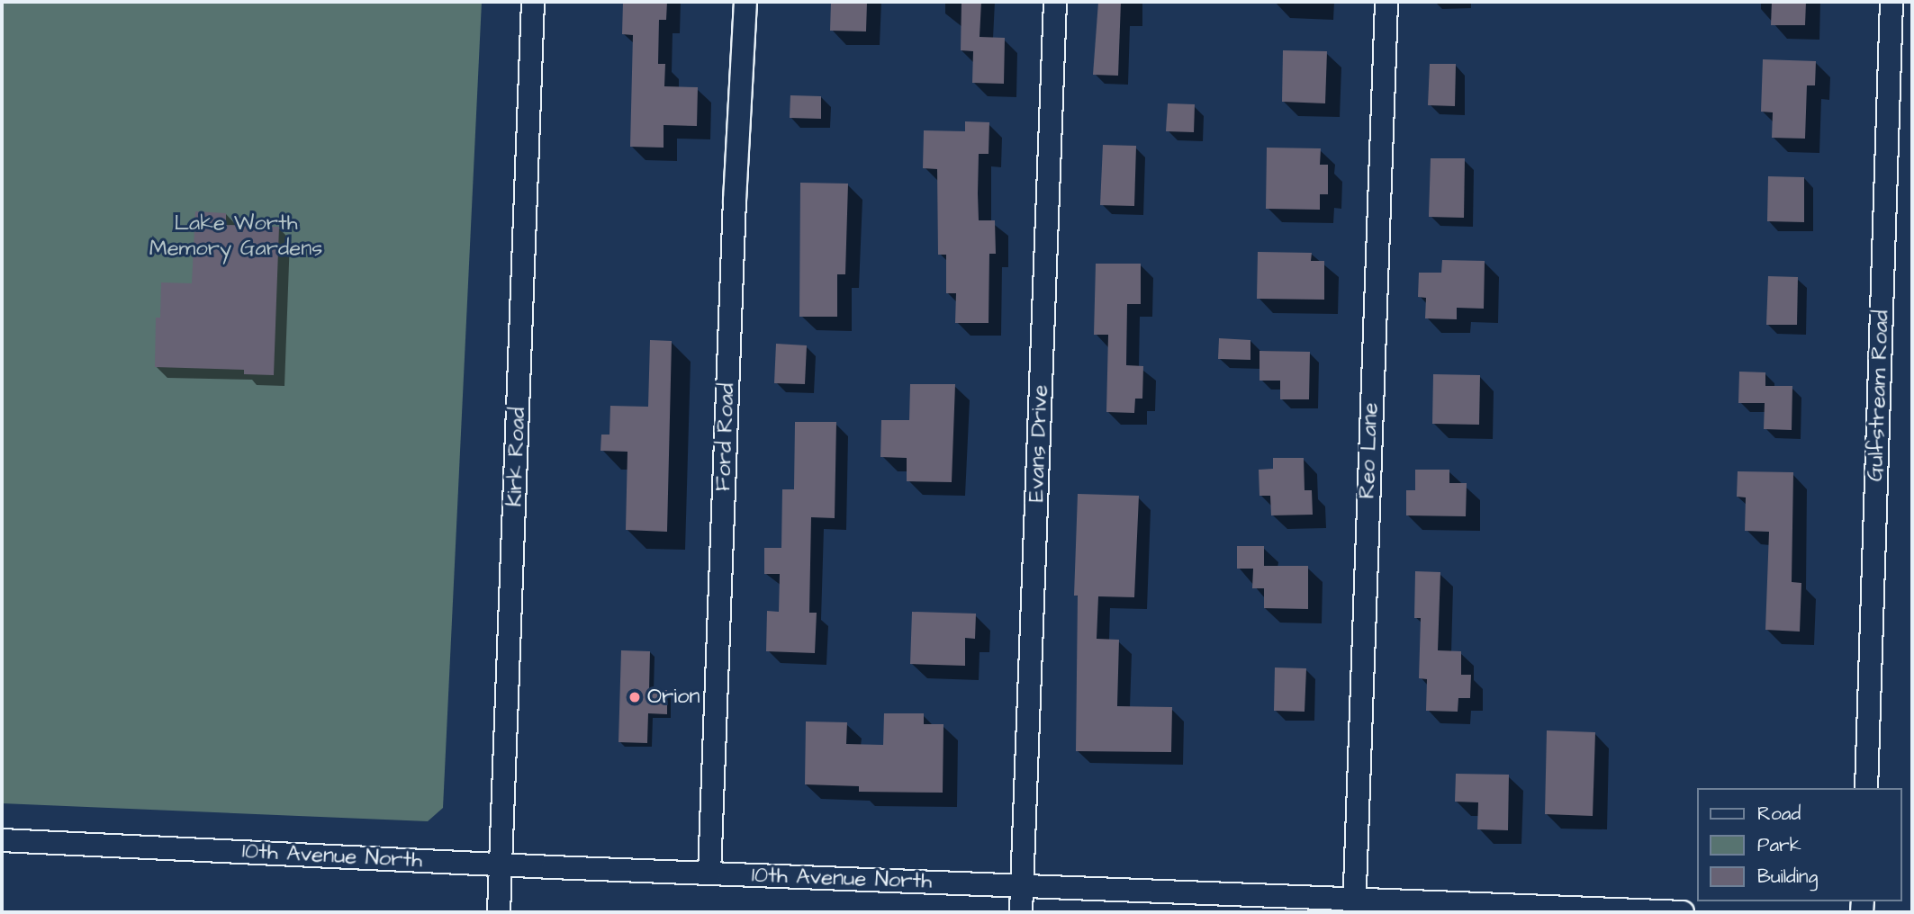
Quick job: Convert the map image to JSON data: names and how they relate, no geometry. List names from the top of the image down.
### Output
{
  "streets": {
    "street": [
      "Gulfstream Road",
      "Ford Road",
      "Evans Drive",
      "Reo Lane",
      "Kirk Road",
      "10th Avenue North"
    ]
  },
  "crossings": [
    ["Ford Road", "10th Avenue North"],
    ["Evans Drive", "10th Avenue North"],
    ["Reo Lane", "10th Avenue North"],
    ["Kirk Road", "10th Avenue North"]
  ],
  "parks": ["Lake Worth Memory Gardens"],
  "places": ["Orion"],
  "legend": ["Road", "Park", "Building"]
}
